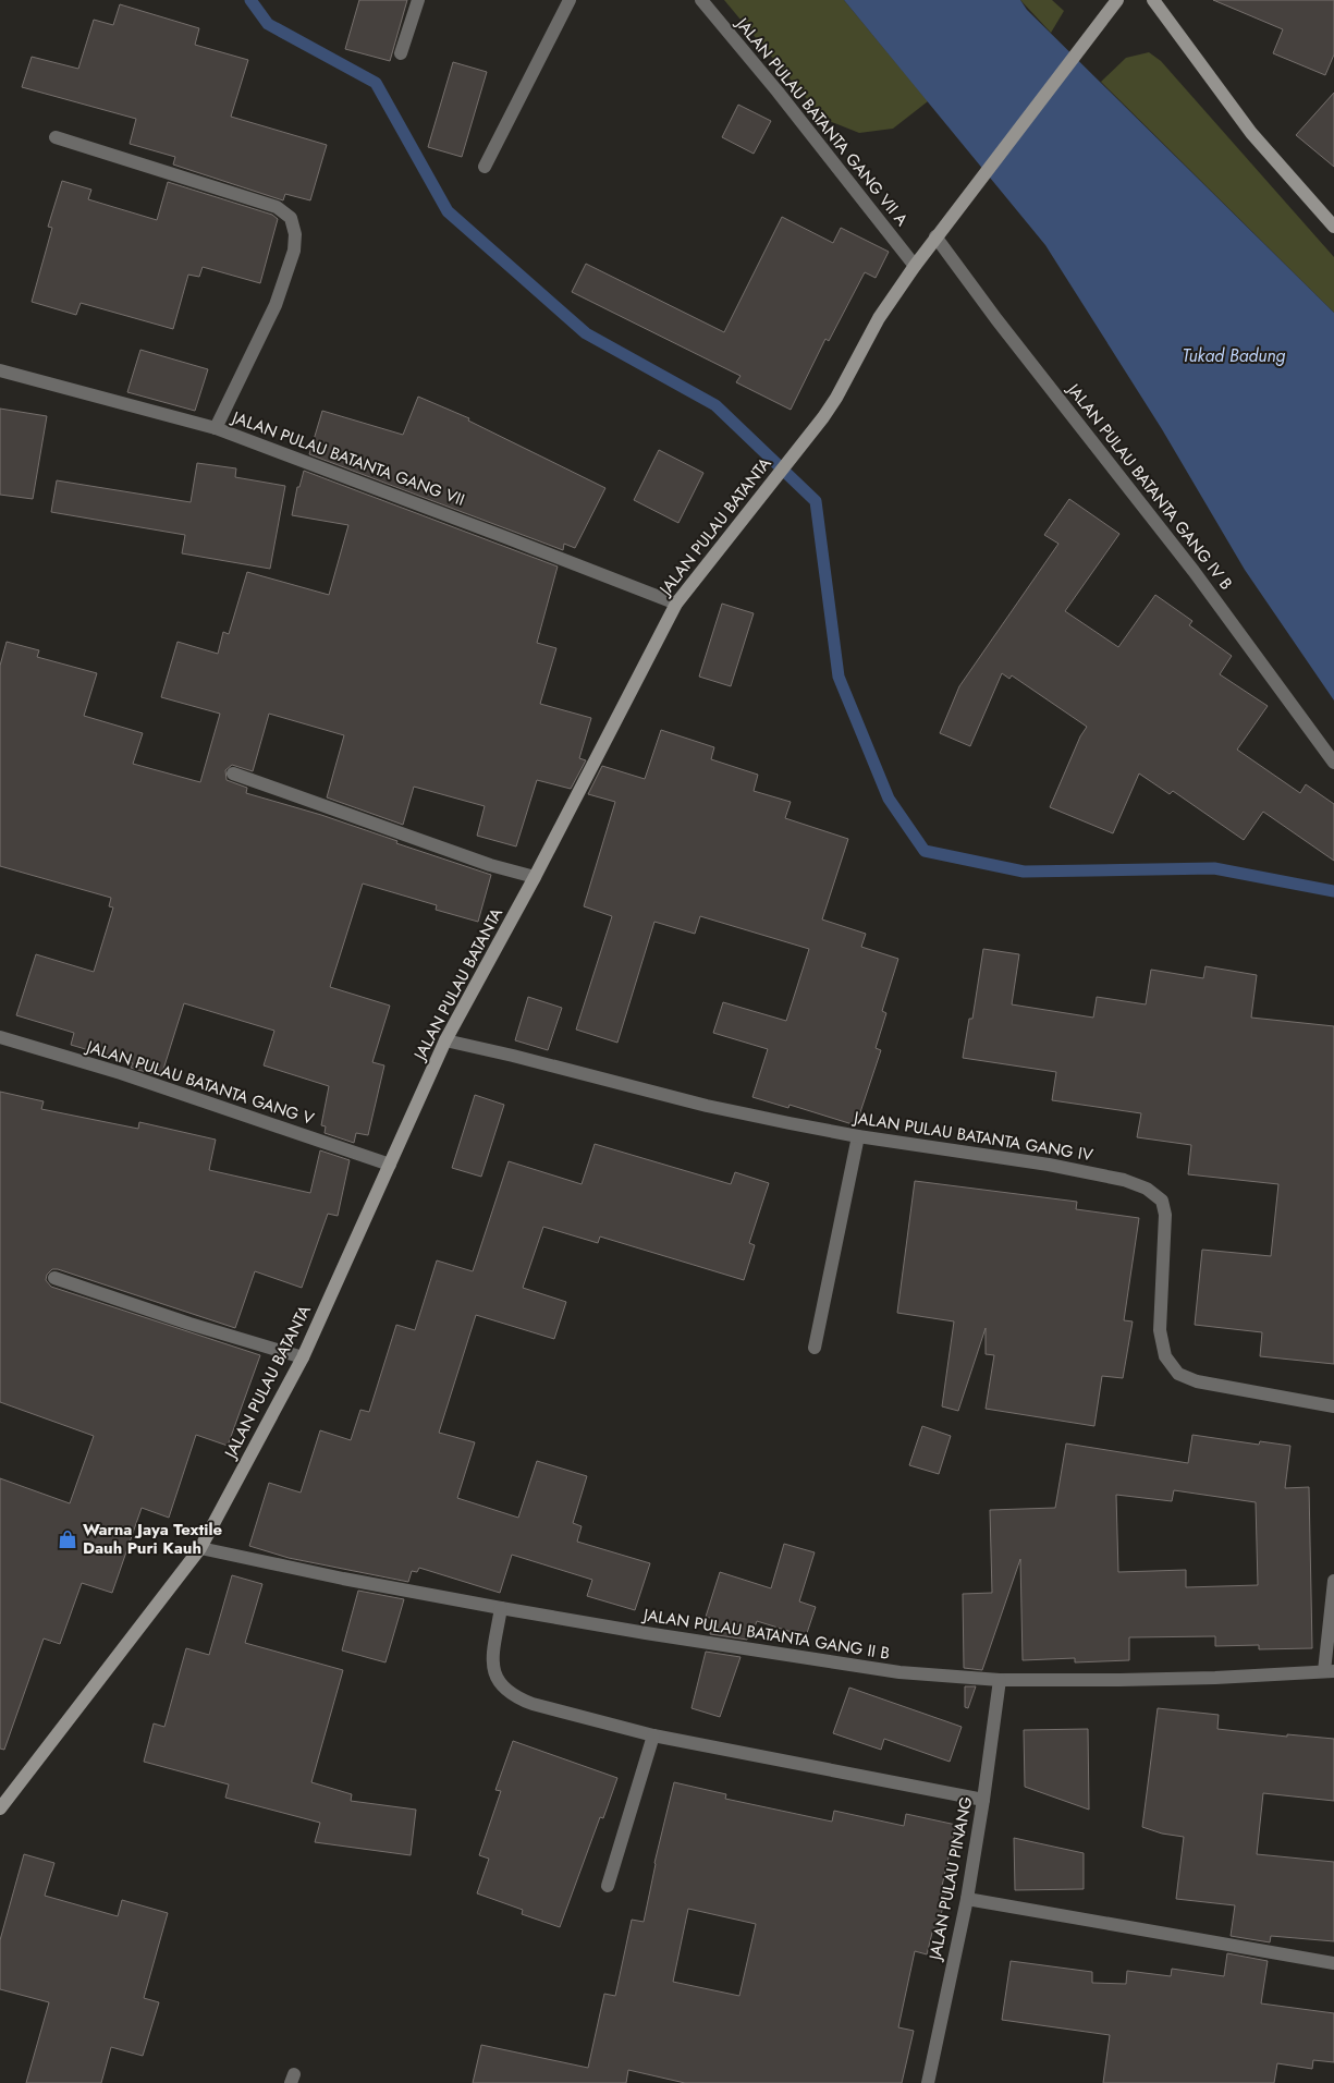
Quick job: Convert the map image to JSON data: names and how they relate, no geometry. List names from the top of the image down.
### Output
{
  "streets": {
    "street": [
      "JALAN PULAU BATANTA GANG VII A",
      "JALAN PULAU BATANTA GANG VII",
      "JALAN PULAU BATANTA GANG IV B",
      "JALAN PULAU BATANTA",
      "JALAN PULAU BATANTA GANG V",
      "JALAN PULAU BATANTA GANG IV",
      "JALAN PULAU BATANTA GANG II B",
      "JALAN PULAU PINANG"
    ]
  },
  "crossings": [
    ["JALAN PULAU BATANTA GANG VII A", "JALAN PULAU BATANTA"],
    ["JALAN PULAU BATANTA GANG VII", "JALAN PULAU BATANTA"],
    ["JALAN PULAU BATANTA GANG IV B", "JALAN PULAU BATANTA"],
    ["JALAN PULAU BATANTA", "JALAN PULAU BATANTA GANG V"],
    ["JALAN PULAU BATANTA", "JALAN PULAU BATANTA GANG IV"],
    ["JALAN PULAU BATANTA", "JALAN PULAU BATANTA GANG II B"],
    ["JALAN PULAU BATANTA GANG II B", "JALAN PULAU PINANG"]
  ],
  "water": ["Tukad Badung"],
  "places": {
    "shop": ["Warna Jaya Textile Dauh Puri Kauh"]
  }
}
